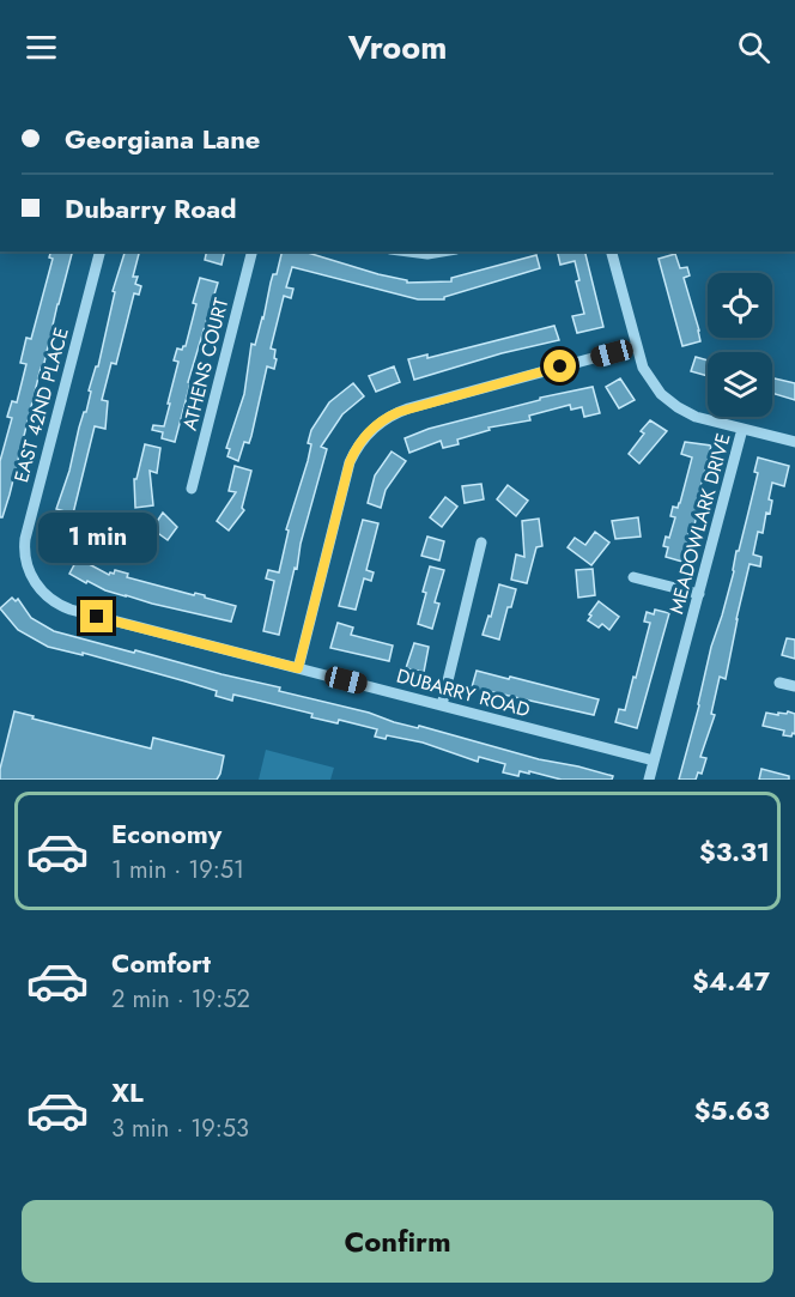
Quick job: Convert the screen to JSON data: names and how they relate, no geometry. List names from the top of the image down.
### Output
{
  "streets": {
    "street": [
      "ATHENS COURT",
      "EAST 42ND PLACE",
      "MEADOWLARK DRIVE",
      "DUBARRY ROAD"
    ]
  },
  "crossings": [
    ["EAST 42ND PLACE", "DUBARRY ROAD"],
    ["MEADOWLARK DRIVE", "DUBARRY ROAD"]
  ],
  "page": {
    "header": "Vroom",
    "banner": ["Georgiana Lane", "Dubarry Road"],
    "bubble": "1 min",
    "list": [
      {
        "name": "Economy",
        "note": "1 min · 19:51",
        "value": "$3.31"
      },
      {
        "name": "Comfort",
        "note": "2 min · 19:52",
        "value": "$4.47"
      },
      {
        "name": "XL",
        "note": "3 min · 19:53",
        "value": "$5.63"
      }
    ],
    "buttons": "Confirm"
  }
}
